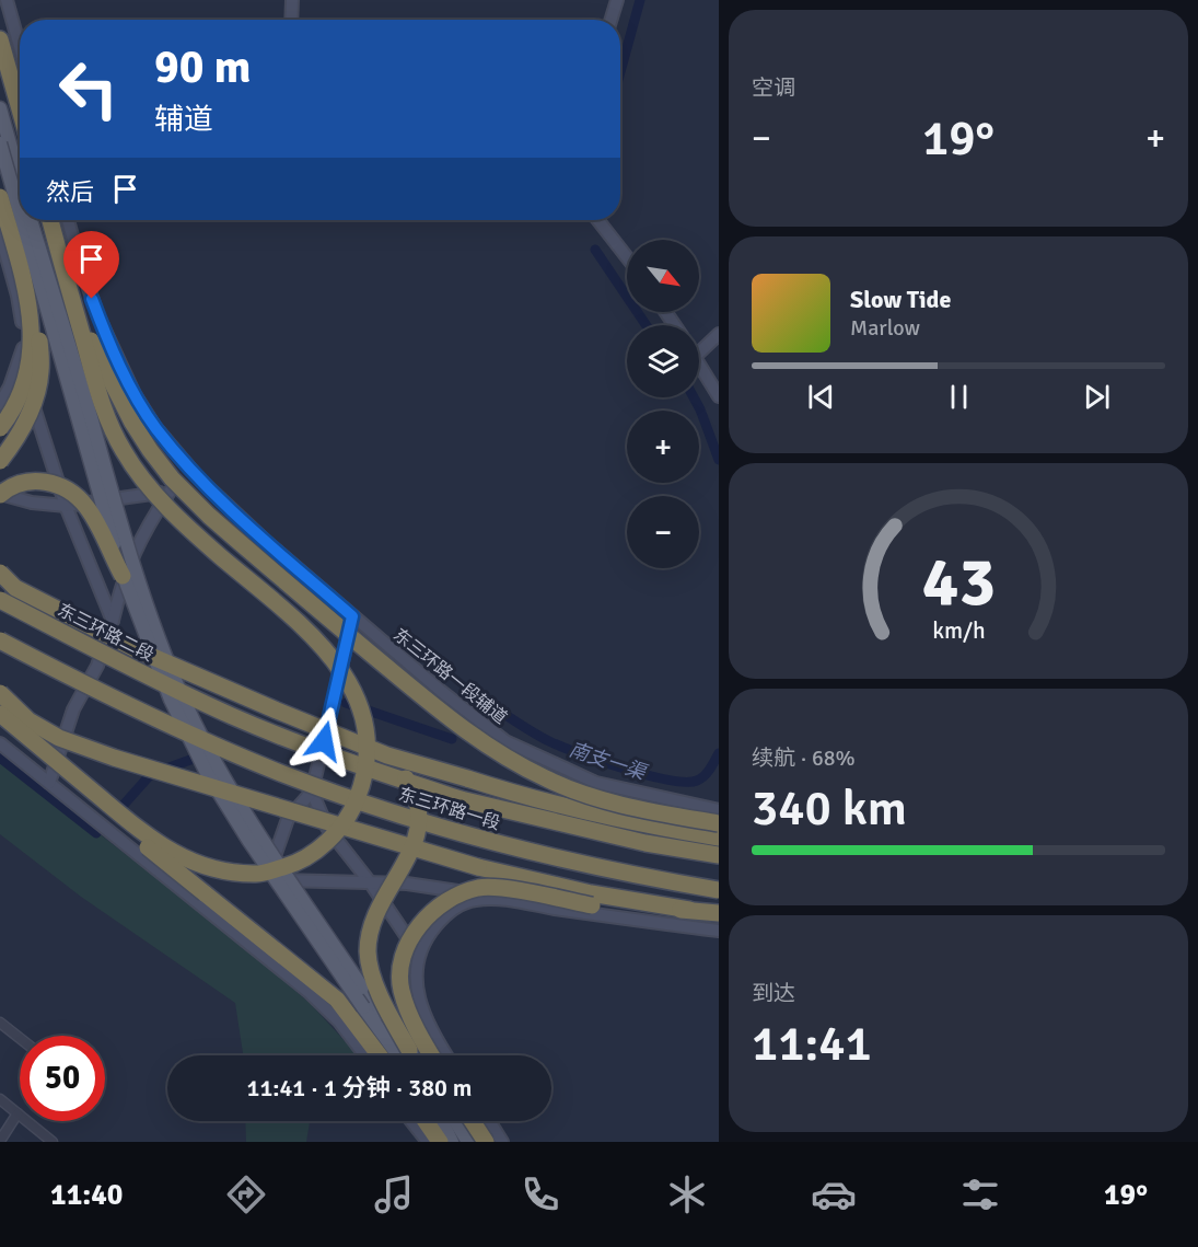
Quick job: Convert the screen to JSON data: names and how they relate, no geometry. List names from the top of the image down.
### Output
{
  "streets": {
    "highway": ["东三环路二段", "东三环路一段"],
    "main road": ["东三环路一段辅道"]
  },
  "crossings": [
    ["东三环路二段", "东三环路一段"]
  ],
  "water": ["南支一渠"],
  "north": "bottom right",
  "page": {
    "tile": [
      "空调",
      ["续航 · 68%", "340 km"],
      ["到达", "11:41"]
    ],
    "turn": ["90 m", "辅道"],
    "heat": ["−", "19°", "+"],
    "then": "然后",
    "map_buttons": ["+", "−"],
    "song": ["Slow Tide", "Marlow"],
    "limit": "50",
    "trip": "11:41 · 1 分钟 · 380 m",
    "tabs": ["11:40", "19°"],
    "gauge": ["43", "km/h"]
  }
}
